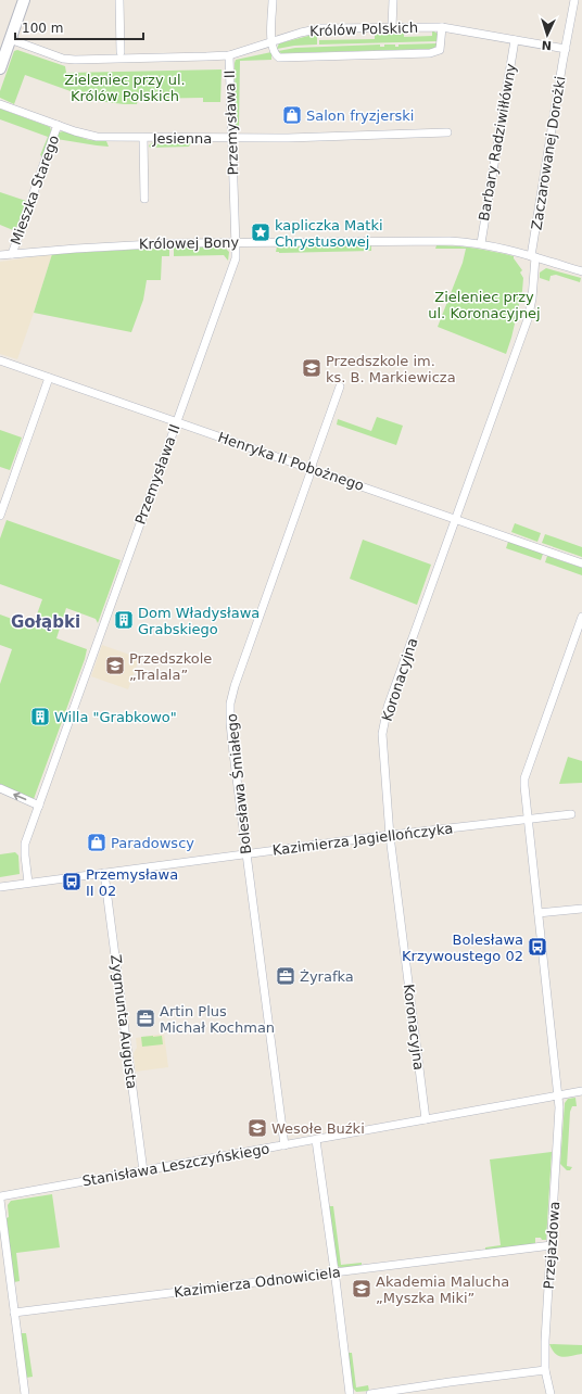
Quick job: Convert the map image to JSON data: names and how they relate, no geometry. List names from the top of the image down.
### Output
{
  "streets": {
    "street": [
      "Królów Polskich",
      "Przemysława II",
      "Jesienna",
      "Barbary Radziwiłłówny",
      "Zaczarowanej Dorożki",
      "Mieszka Starego",
      "Królowej Bony",
      "Henryka II Pobożnego",
      "Koronacyjna",
      "Bolesława Śmiałego",
      "Kazimierza Jagiellończyka",
      "Zygmunta Augusta",
      "Stanisława Leszczyńskiego",
      "Przejazdowa",
      "Kazimierza Odnowiciela"
    ]
  },
  "crossings": [
    ["Królów Polskich", "Przemysława II"],
    ["Królów Polskich", "Barbary Radziwiłłówny"],
    ["Królów Polskich", "Zaczarowanej Dorożki"],
    ["Przemysława II", "Jesienna"],
    ["Przemysława II", "Królowej Bony"],
    ["Przemysława II", "Henryka II Pobożnego"],
    ["Przemysława II", "Kazimierza Jagiellończyka"],
    ["Jesienna", "Mieszka Starego"],
    ["Barbary Radziwiłłówny", "Królowej Bony"],
    ["Zaczarowanej Dorożki", "Królowej Bony"],
    ["Zaczarowanej Dorożki", "Koronacyjna"],
    ["Mieszka Starego", "Królowej Bony"],
    ["Królowej Bony", "Koronacyjna"],
    ["Henryka II Pobożnego", "Koronacyjna"],
    ["Henryka II Pobożnego", "Bolesława Śmiałego"],
    ["Koronacyjna", "Kazimierza Jagiellończyka"],
    ["Koronacyjna", "Stanisława Leszczyńskiego"],
    ["Bolesława Śmiałego", "Kazimierza Jagiellończyka"],
    ["Bolesława Śmiałego", "Stanisława Leszczyńskiego"],
    ["Kazimierza Jagiellończyka", "Zygmunta Augusta"],
    ["Kazimierza Jagiellończyka", "Przejazdowa"],
    ["Zygmunta Augusta", "Stanisława Leszczyńskiego"],
    ["Stanisława Leszczyńskiego", "Przejazdowa"],
    ["Przejazdowa", "Kazimierza Odnowiciela"]
  ],
  "districts": ["Gołąbki"],
  "parks": ["Zieleniec przy ul. Królów Polskich", "Zieleniec przy ul. Koronacyjnej"],
  "places": {
    "shop": ["Salon fryzjerski", "Paradowscy"],
    "place": ["kapliczka Matki Chrystusowej"],
    "school or university": [
      "Przedszkole im. ks. B. Markiewicza",
      "Przedszkole „Tralala”",
      "Wesołe Buźki",
      "Akademia Malucha „Myszka Miki”"
    ],
    "building": ["Dom Władysława Grabskiego", "Willa \"Grabkowo\""],
    "bus stop": ["Przemysława II 02", "Bolesława Krzywoustego 02"],
    "office": ["Żyrafka", "Artin Plus Michał Kochman"]
  },
  "scale_bar": "100 m",
  "north": "bottom"
}
